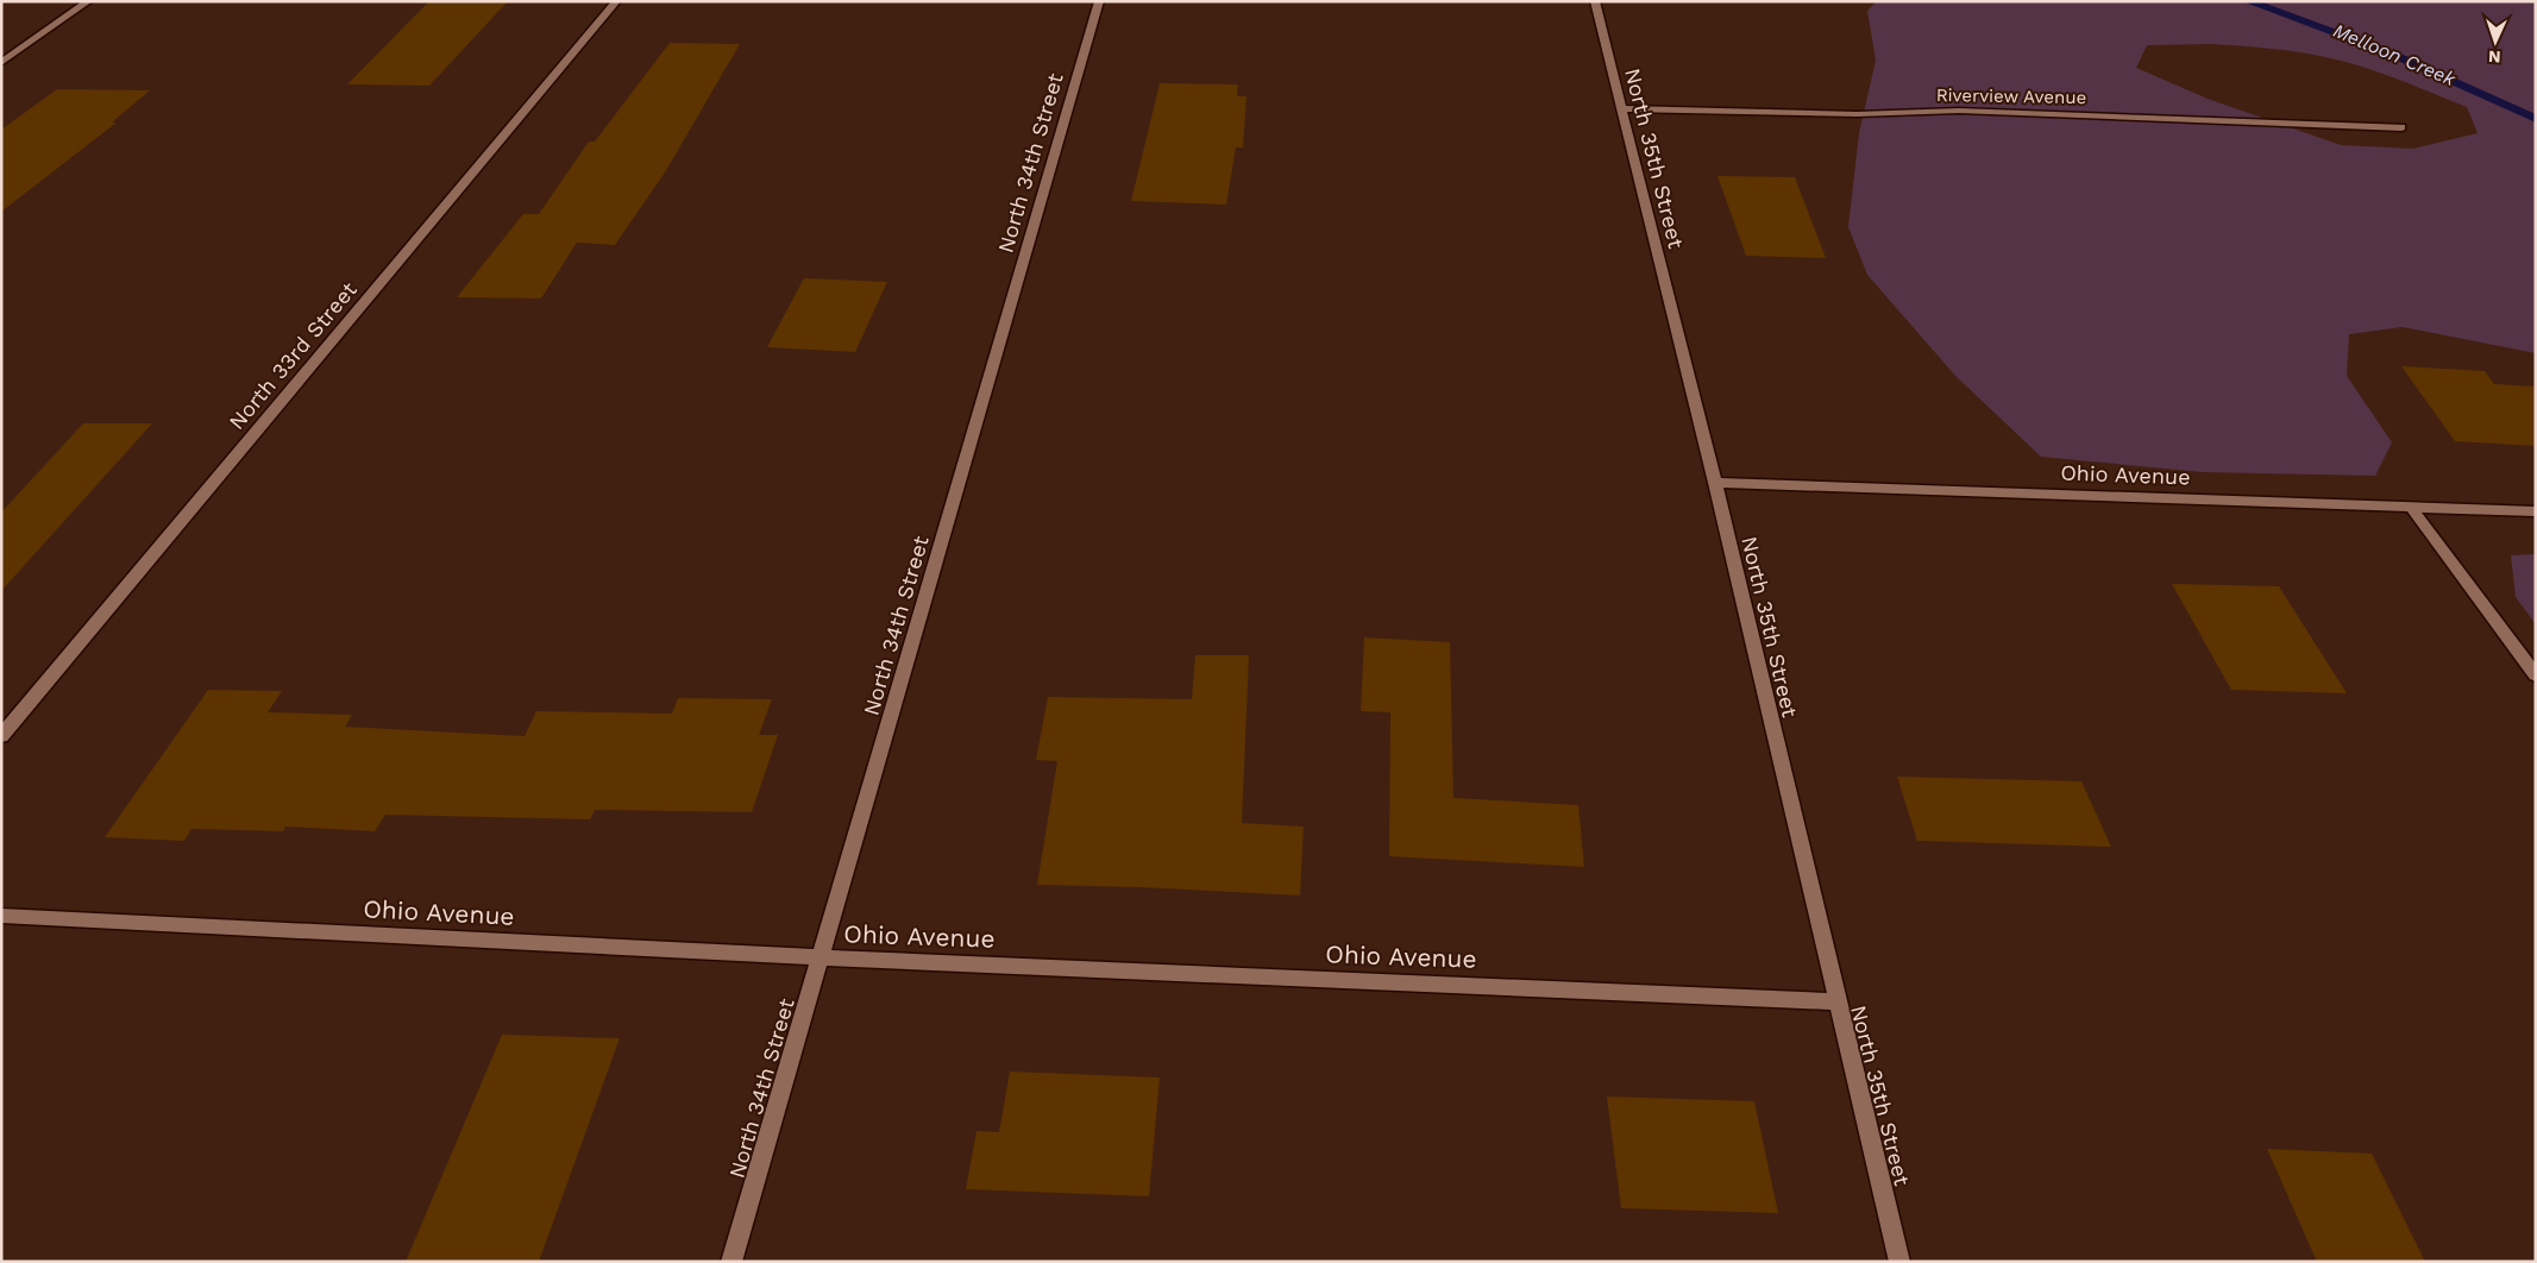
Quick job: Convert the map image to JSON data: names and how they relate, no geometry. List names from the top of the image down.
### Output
{
  "streets": {
    "street": [
      "Riverview Avenue",
      "North 35th Street",
      "North 34th Street",
      "North 33rd Street",
      "Ohio Avenue"
    ]
  },
  "crossings": [
    ["Riverview Avenue", "North 35th Street"],
    ["North 35th Street", "Ohio Avenue"],
    ["North 34th Street", "Ohio Avenue"]
  ],
  "water": ["Melloon Creek"],
  "north": "bottom"
}
